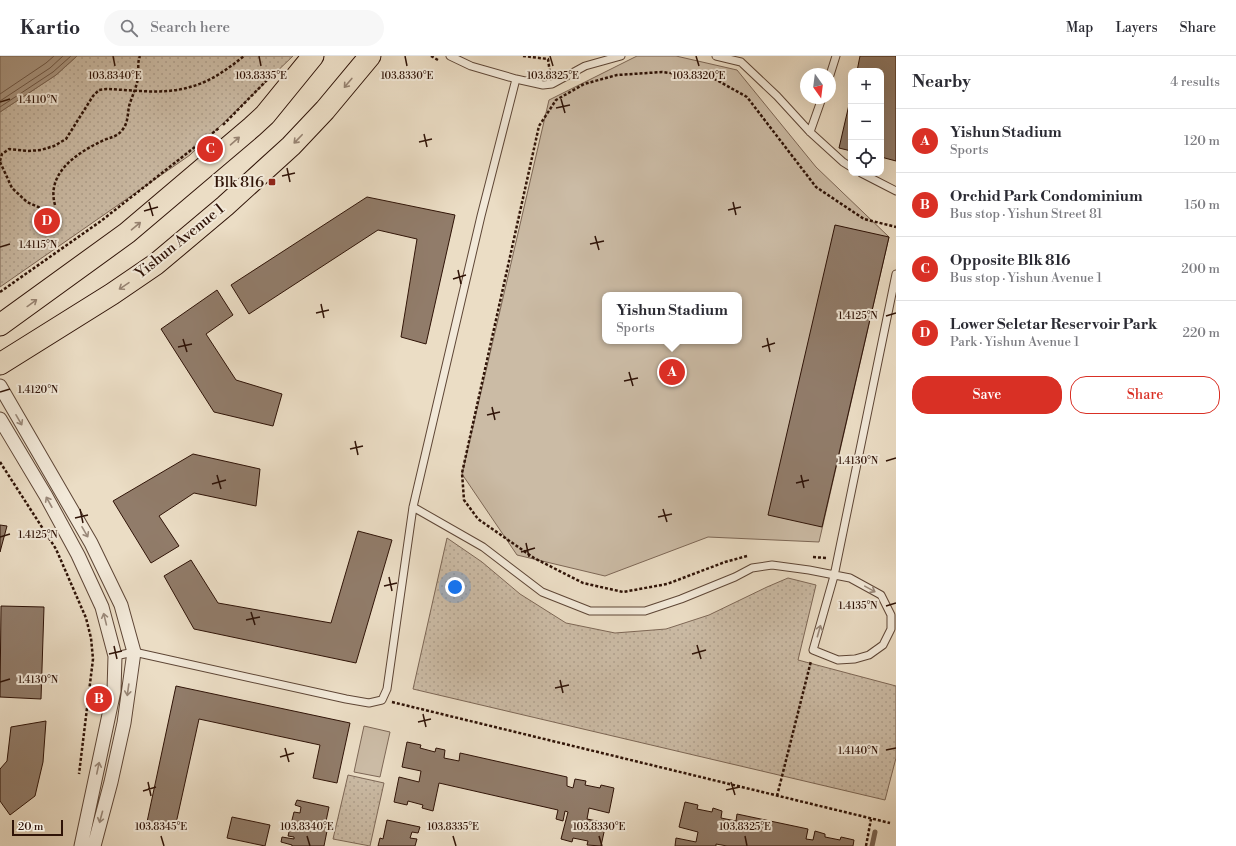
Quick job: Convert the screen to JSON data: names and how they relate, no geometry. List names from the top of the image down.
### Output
{
  "streets": {
    "main road": ["Yishun Avenue 1"]
  },
  "places": {
    "transit": ["Blk 816"]
  },
  "scale_bar": "20 m",
  "north": "bottom",
  "page": {
    "header": "Kartio",
    "search": "Search here",
    "nav": ["Map", "Layers", "Share"],
    "heading": ["Nearby", "4 results"],
    "map_buttons": ["+", "−"],
    "list": [
      {
        "mark": "A",
        "name": "Yishun Stadium",
        "note": "Sports",
        "value": "120 m"
      },
      {
        "mark": "B",
        "name": "Orchid Park Condominium",
        "note": "Bus stop · Yishun Street 81",
        "value": "150 m"
      },
      {
        "mark": "C",
        "name": "Opposite Blk 816",
        "note": "Bus stop · Yishun Avenue 1",
        "value": "200 m"
      },
      {
        "mark": "D",
        "name": "Lower Seletar Reservoir Park",
        "note": "Park · Yishun Avenue 1",
        "value": "220 m"
      }
    ],
    "pins": [
      "C",
      "D",
      "A",
      "B"
    ],
    "popup": ["Yishun Stadium", "Sports"],
    "buttons": ["Save", "Share"],
    "scale": "20 m"
  },
  "coordinates": [
    "103.8340°E",
    "103.8335°E",
    "103.8330°E",
    "103.8325°E",
    "103.8320°E",
    "1.4110°N",
    "1.4115°N",
    "1.4125°N",
    "1.4120°N",
    "1.4130°N",
    "1.4135°N",
    "1.4140°N",
    "103.8345°E"
  ]
}
